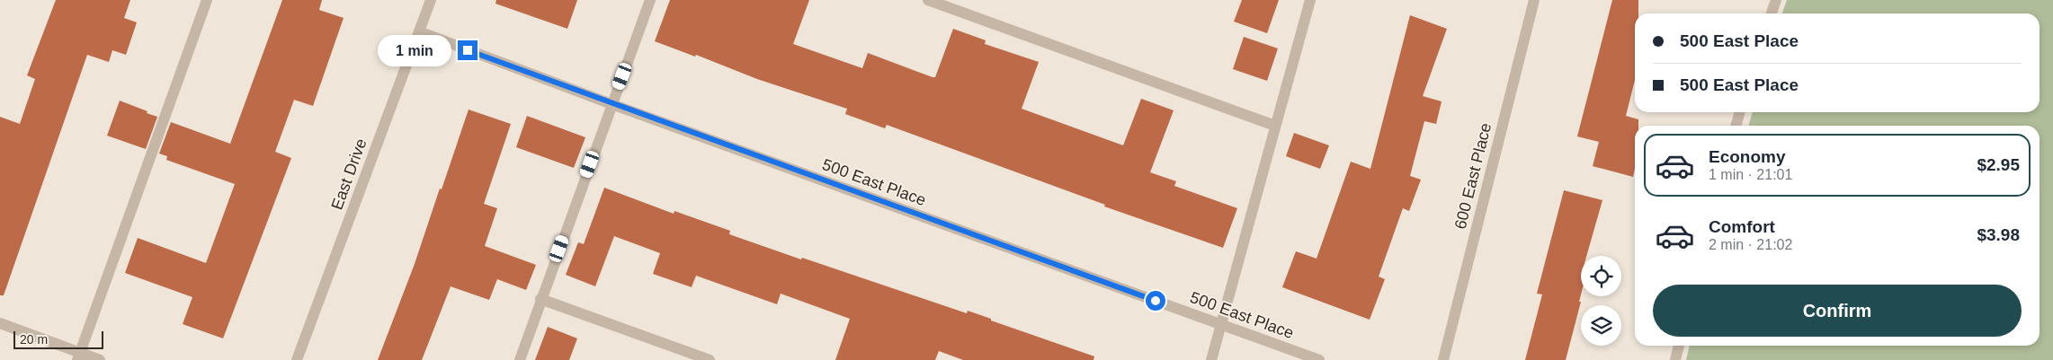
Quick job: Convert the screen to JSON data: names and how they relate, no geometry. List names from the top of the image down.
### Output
{
  "streets": {
    "street": ["East Drive", "600 East Place", "500 East Place"]
  },
  "crossings": [
    ["East Drive", "500 East Place"]
  ],
  "scale_bar": "20 m",
  "page": {
    "banner": ["500 East Place", "500 East Place"],
    "bubble": "1 min",
    "list": [
      {
        "name": "Economy",
        "note": "1 min · 21:01",
        "value": "$2.95"
      },
      {
        "name": "Comfort",
        "note": "2 min · 21:02",
        "value": "$3.98"
      }
    ],
    "buttons": "Confirm",
    "scale": "20 m"
  }
}
